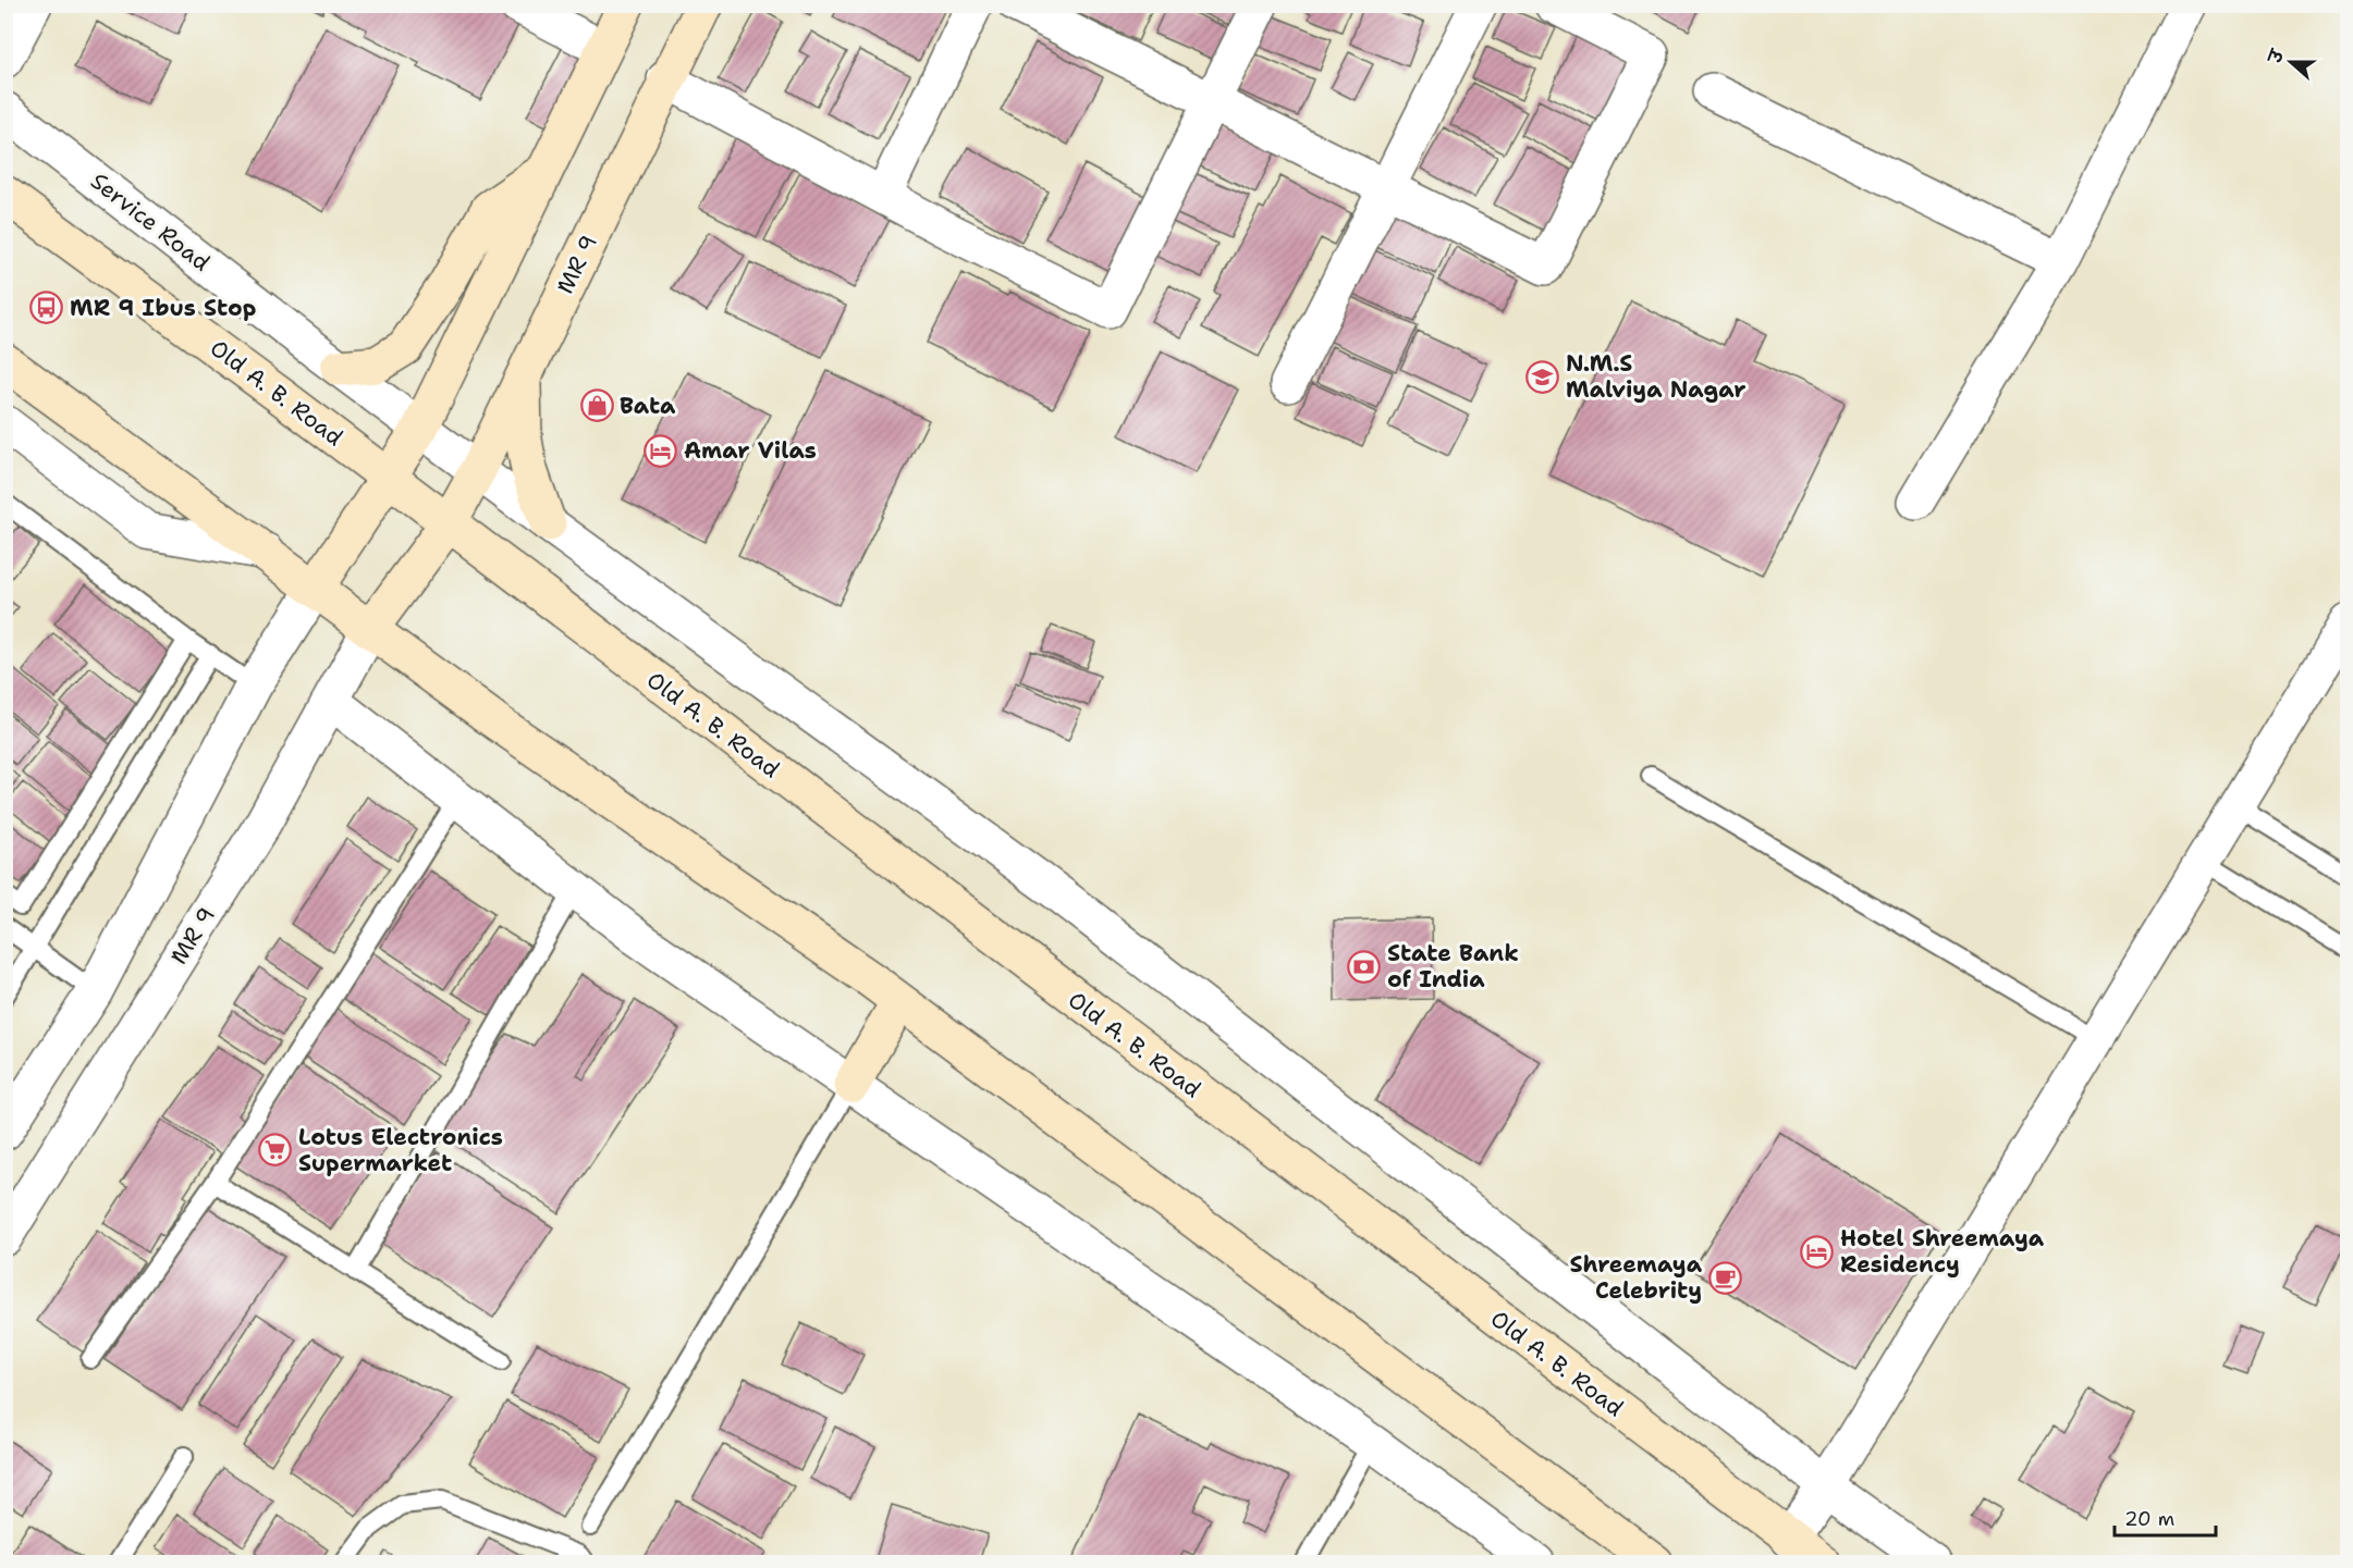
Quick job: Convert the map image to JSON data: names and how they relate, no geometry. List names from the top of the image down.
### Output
{
  "streets": {
    "main road": ["MR 9", "Old A. B. Road"],
    "street": ["Service Road"]
  },
  "crossings": [
    ["Service Road", "MR 9"],
    ["MR 9", "Old A. B. Road"]
  ],
  "places": {
    "bus stop": ["MR 9 Ibus Stop"],
    "school or university": ["N.M.S Malviya Nagar"],
    "shop": ["Bata"],
    "hotel": ["Amar Vilas", "Hotel Shreemaya Residency"],
    "bank": ["State Bank of India"],
    "supermarket": ["Lotus Electronics Supermarket"],
    "cafe": ["Shreemaya Celebrity"]
  },
  "scale_bar": "20 m",
  "north": "left"
}
